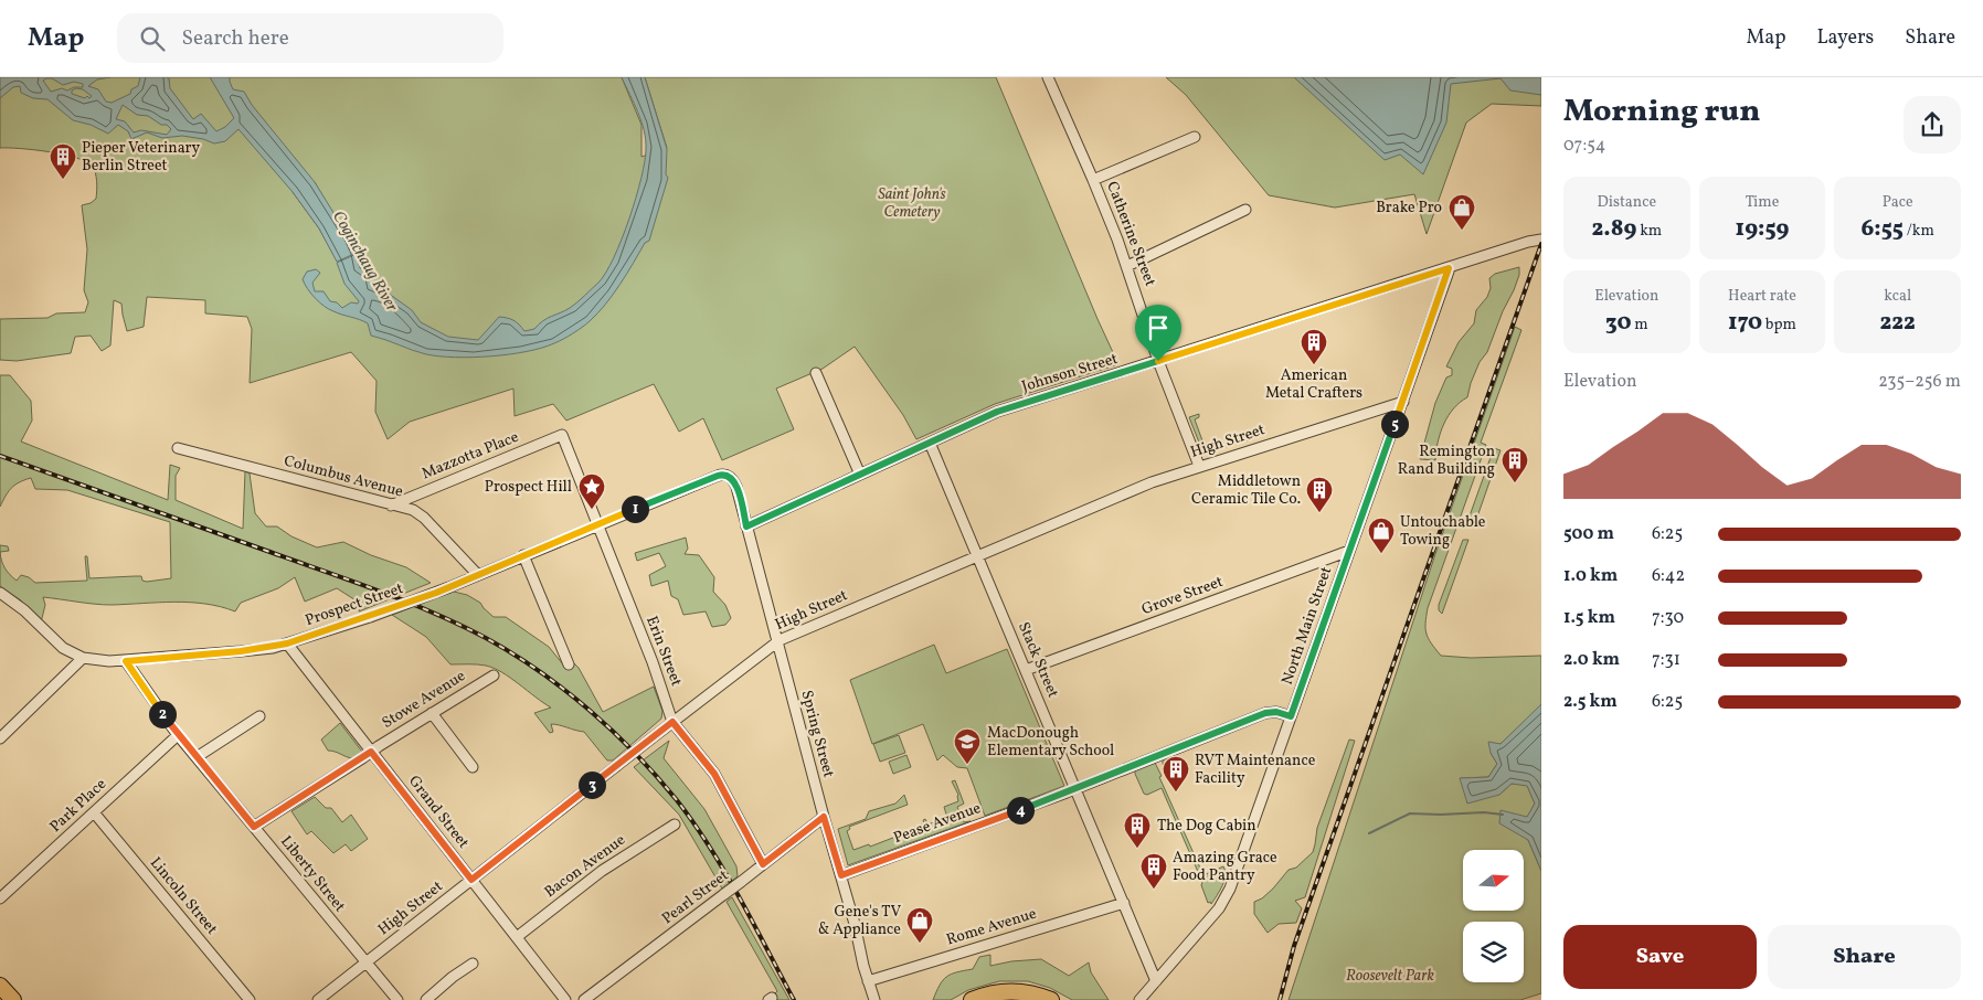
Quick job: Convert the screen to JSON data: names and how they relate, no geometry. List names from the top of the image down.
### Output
{
  "streets": {
    "street": [
      "Catherine Street",
      "Johnson Street",
      "High Street",
      "Mazzotta Place",
      "Columbus Avenue",
      "Grove Street",
      "Prospect Street",
      "North Main Street",
      "Erin Street",
      "Stack Street",
      "Stowe Avenue",
      "Spring Street",
      "Park Place",
      "Grand Street",
      "Pease Avenue",
      "Bacon Avenue",
      "Liberty Street",
      "Lincoln Street",
      "Pearl Street",
      "Rome Avenue"
    ]
  },
  "crossings": [
    ["Catherine Street", "Johnson Street"],
    ["Catherine Street", "High Street"],
    ["Johnson Street", "North Main Street"],
    ["Johnson Street", "Stack Street"],
    ["Johnson Street", "Spring Street"],
    ["High Street", "North Main Street"],
    ["High Street", "Erin Street"],
    ["High Street", "Stack Street"],
    ["High Street", "Spring Street"],
    ["High Street", "Grand Street"],
    ["High Street", "Liberty Street"],
    ["Mazzotta Place", "Columbus Avenue"],
    ["Mazzotta Place", "Erin Street"],
    ["Columbus Avenue", "Prospect Street"],
    ["Grove Street", "North Main Street"],
    ["Grove Street", "Stack Street"],
    ["Prospect Street", "Erin Street"],
    ["Prospect Street", "Spring Street"],
    ["Prospect Street", "Grand Street"],
    ["Prospect Street", "Liberty Street"],
    ["North Main Street", "Stack Street"],
    ["North Main Street", "Pease Avenue"],
    ["Erin Street", "Pearl Street"],
    ["Stack Street", "Pease Avenue"],
    ["Stack Street", "Rome Avenue"],
    ["Stowe Avenue", "Grand Street"],
    ["Stowe Avenue", "Liberty Street"],
    ["Spring Street", "Pease Avenue"],
    ["Spring Street", "Pearl Street"],
    ["Spring Street", "Rome Avenue"],
    ["Park Place", "Liberty Street"],
    ["Park Place", "Lincoln Street"],
    ["Grand Street", "Bacon Avenue"]
  ],
  "water": ["Coginchaug River"],
  "parks": ["Saint John's Cemetery", "Roosevelt Park"],
  "places": {
    "building": [
      "Pieper Veterinary Berlin Street",
      "American Metal Crafters",
      "Remington Rand Building",
      "Middletown Ceramic Tile Co.",
      "RVT Maintenance Facility",
      "The Dog Cabin",
      "Amazing Grace Food Pantry"
    ],
    "shop": ["Brake Pro", "Untouchable Towing", "Gene's TV & Appliance"],
    "place": ["Prospect Hill"],
    "school or university": ["MacDonough Elementary School"]
  },
  "north": "right",
  "page": {
    "header": "Map",
    "search": "Search here",
    "nav": ["Map", "Layers", "Share"],
    "heading": ["Morning run", "07:54"],
    "stats": [
      ["Distance", "2.89 km"],
      ["Time", "19:59"],
      ["Pace", "6:55 /km"],
      ["Elevation", "30 m"],
      ["Heart rate", "170 bpm"],
      ["kcal", "222"]
    ],
    "chart": ["Elevation", "235–256 m"],
    "pins": [
      "5",
      "1",
      "2",
      "3",
      "4"
    ],
    "list": [
      {
        "name": "500 m",
        "note": "6:25"
      },
      {
        "name": "1.0 km",
        "note": "6:42"
      },
      {
        "name": "1.5 km",
        "note": "7:30"
      },
      {
        "name": "2.0 km",
        "note": "7:31"
      },
      {
        "name": "2.5 km",
        "note": "6:25"
      }
    ],
    "buttons": ["Save", "Share"]
  }
}
